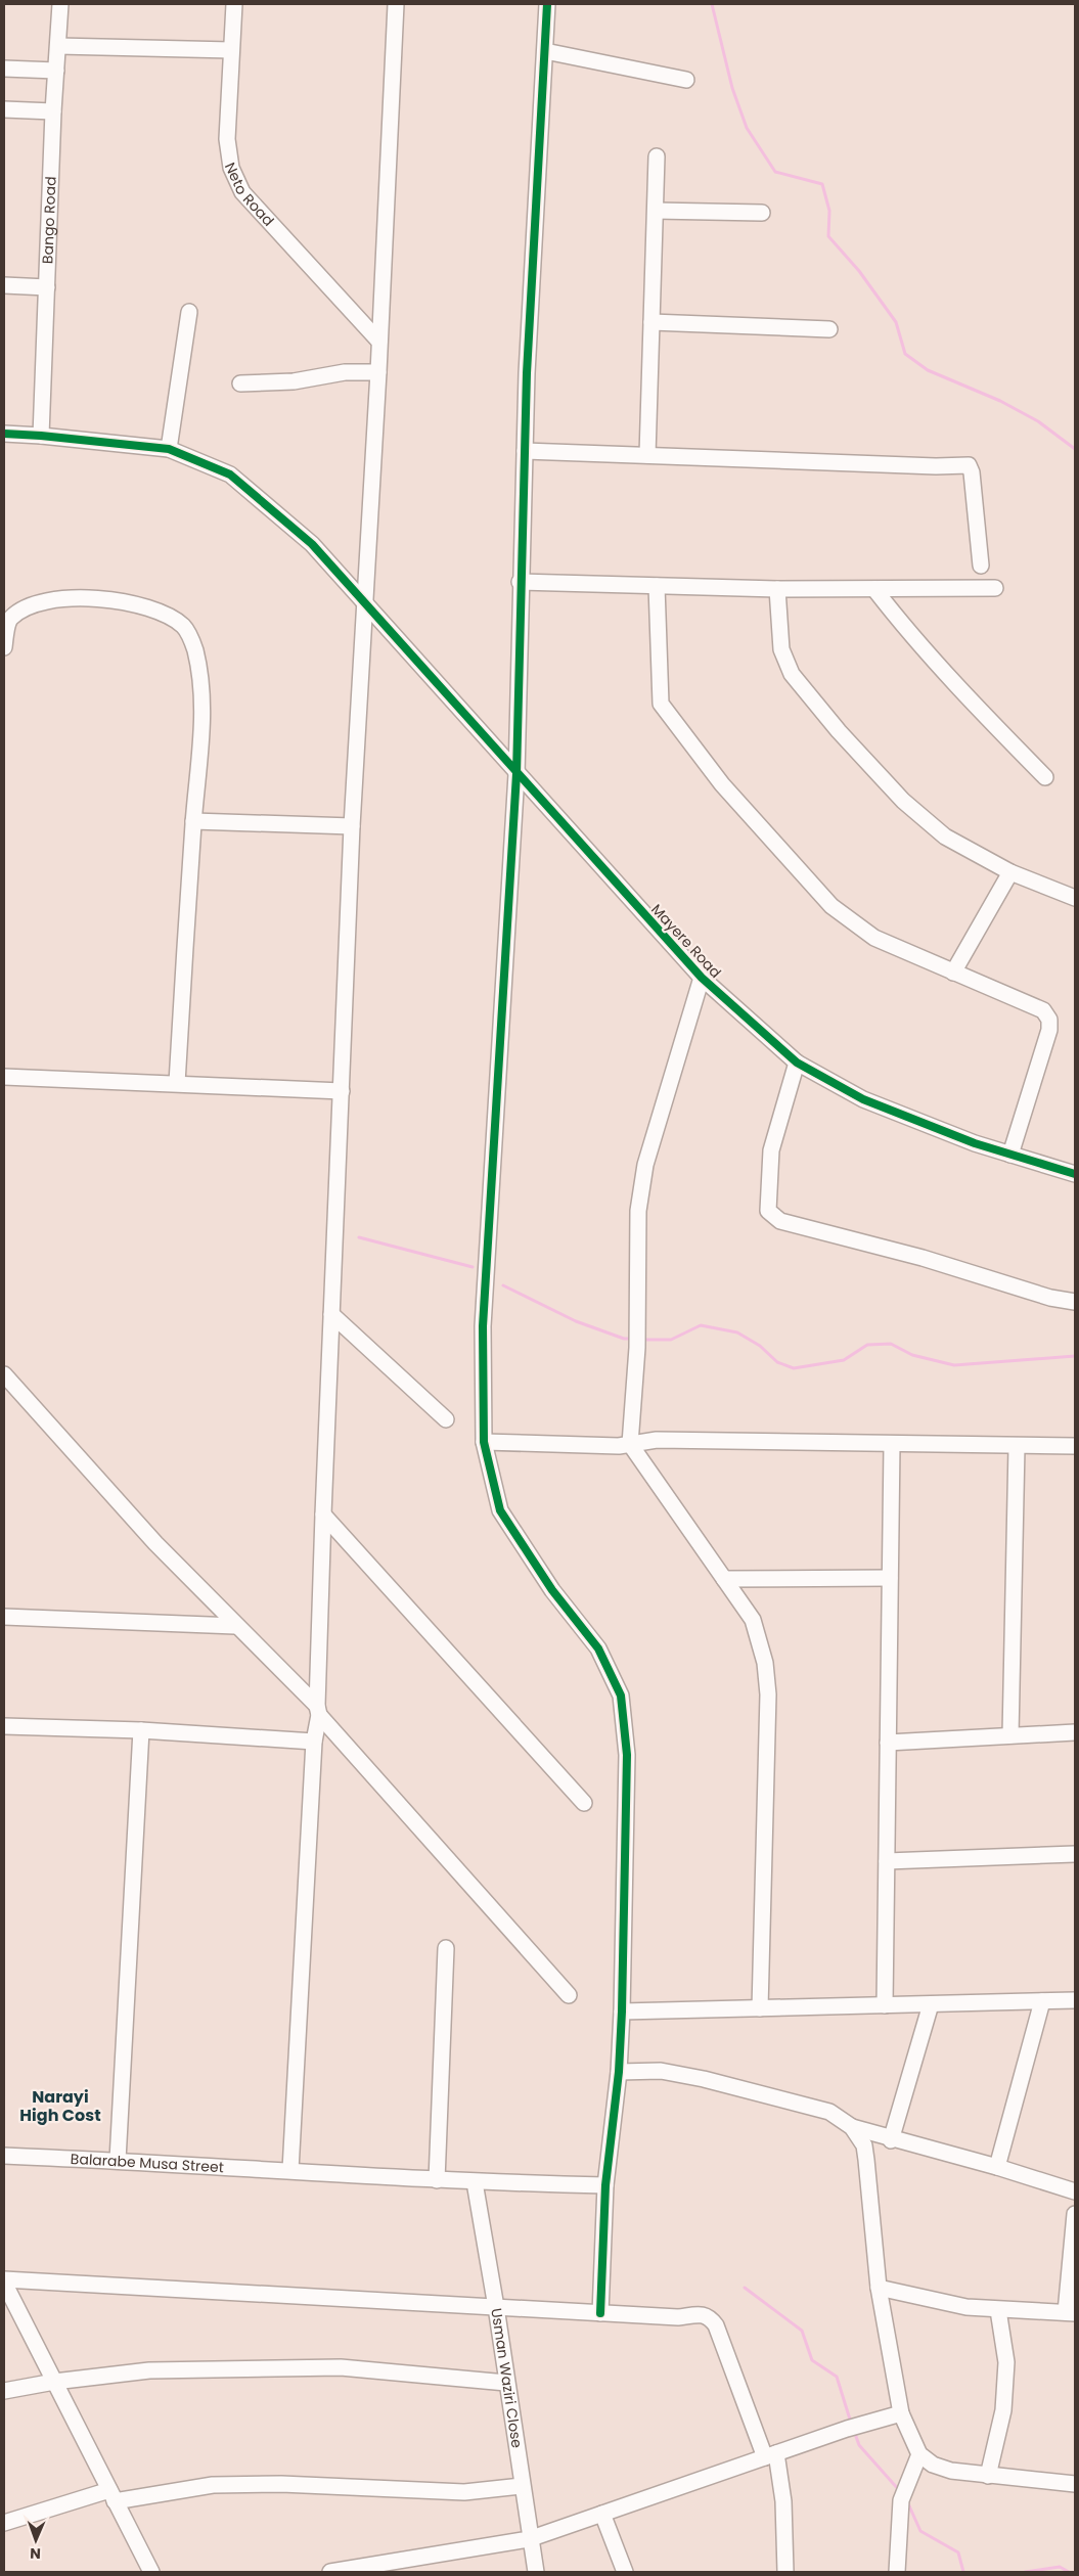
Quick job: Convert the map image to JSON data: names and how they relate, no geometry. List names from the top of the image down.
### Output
{
  "streets": {
    "street": [
      "Neto Road",
      "Bango Road",
      "Mayere Road",
      "Balarabe Musa Street",
      "Usman Waziri Close"
    ]
  },
  "crossings": [
    ["Bango Road", "Mayere Road"],
    ["Balarabe Musa Street", "Usman Waziri Close"]
  ],
  "districts": ["Narayi High Cost"],
  "north": "bottom"
}
